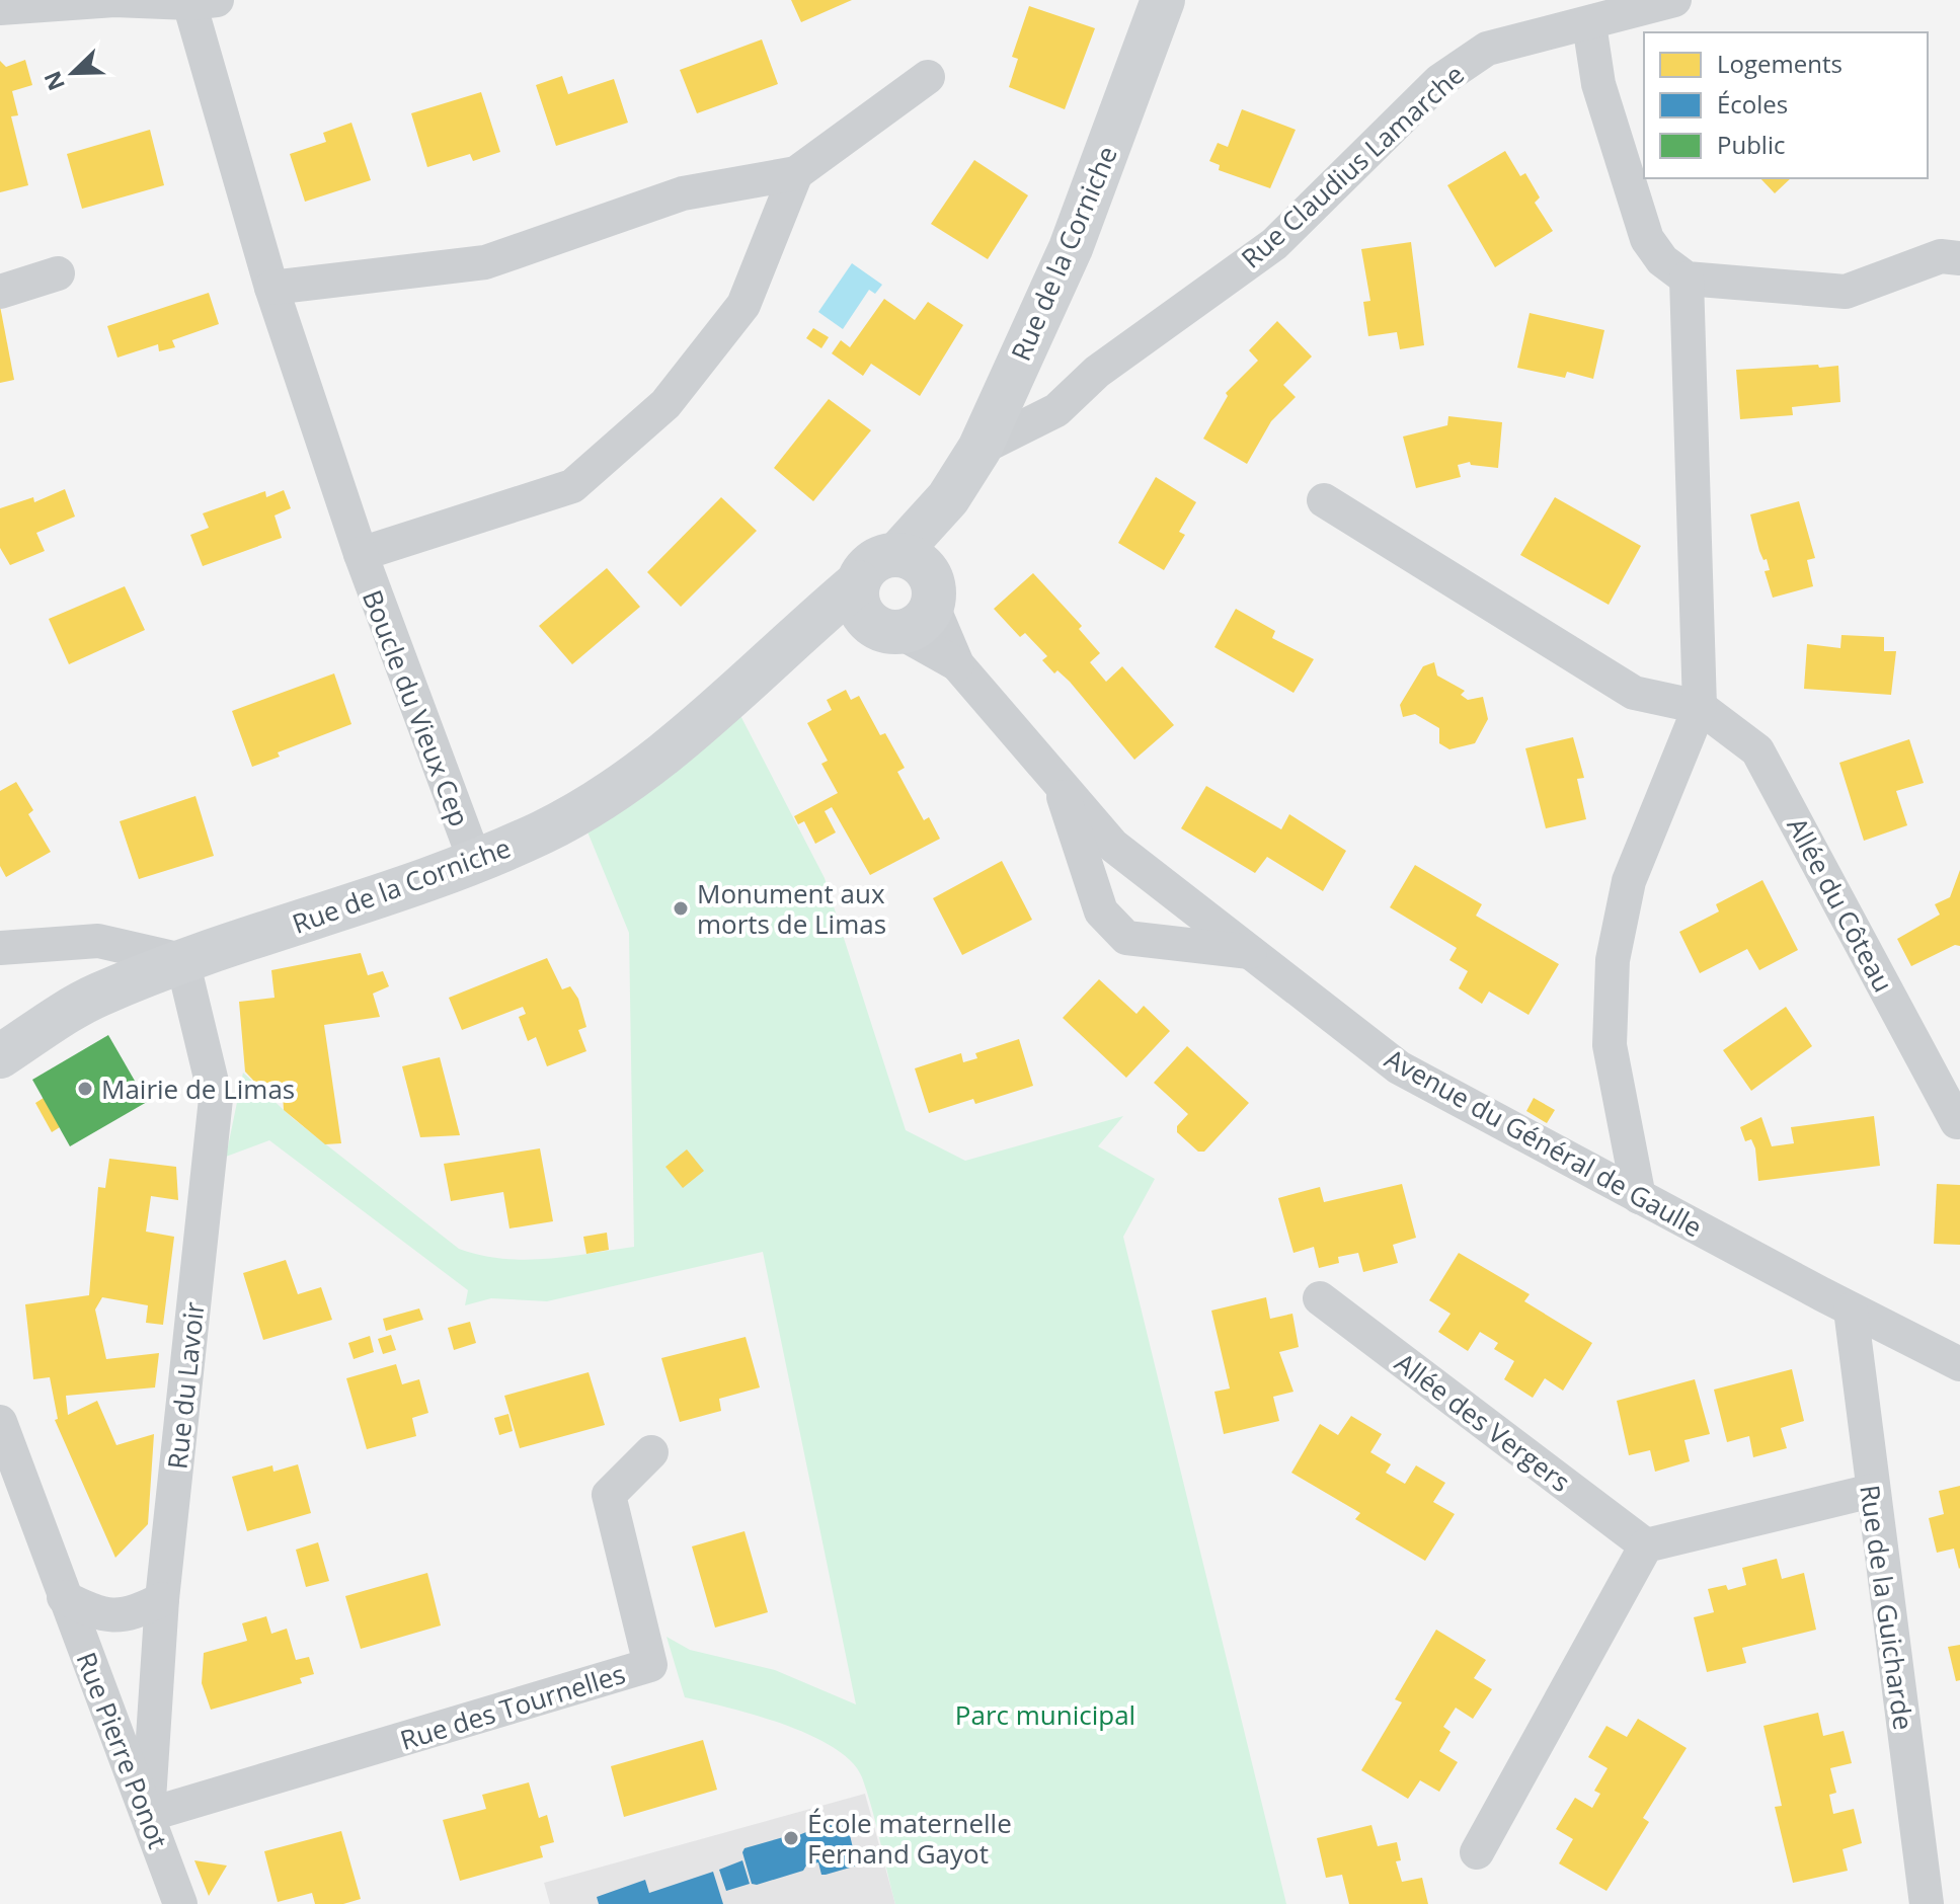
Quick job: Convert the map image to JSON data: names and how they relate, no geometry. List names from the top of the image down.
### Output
{
  "streets": {
    "main road": ["Rue de la Corniche"],
    "street": [
      "Rue Claudius Lamarche",
      "Boucle du Vieux Cep",
      "Allée du Côteau",
      "Avenue du Général de Gaulle",
      "Rue du Lavoir",
      "Allée des Vergers",
      "Rue de la Guicharde",
      "Rue des Tournelles",
      "Rue Pierre Ponot"
    ]
  },
  "crossings": [
    ["Rue Claudius Lamarche", "Rue de la Corniche"],
    ["Rue de la Corniche", "Boucle du Vieux Cep"],
    ["Rue de la Corniche", "Avenue du Général de Gaulle"],
    ["Rue de la Corniche", "Rue du Lavoir"],
    ["Avenue du Général de Gaulle", "Rue de la Guicharde"],
    ["Rue du Lavoir", "Rue des Tournelles"],
    ["Rue du Lavoir", "Rue Pierre Ponot"],
    ["Rue des Tournelles", "Rue Pierre Ponot"]
  ],
  "parks": ["Parc municipal"],
  "places": ["Monument aux morts de Limas", "Mairie de Limas", "École maternelle Fernand Gayot"],
  "legend": ["Logements", "Écoles", "Public"],
  "north": "bottom left"
}
